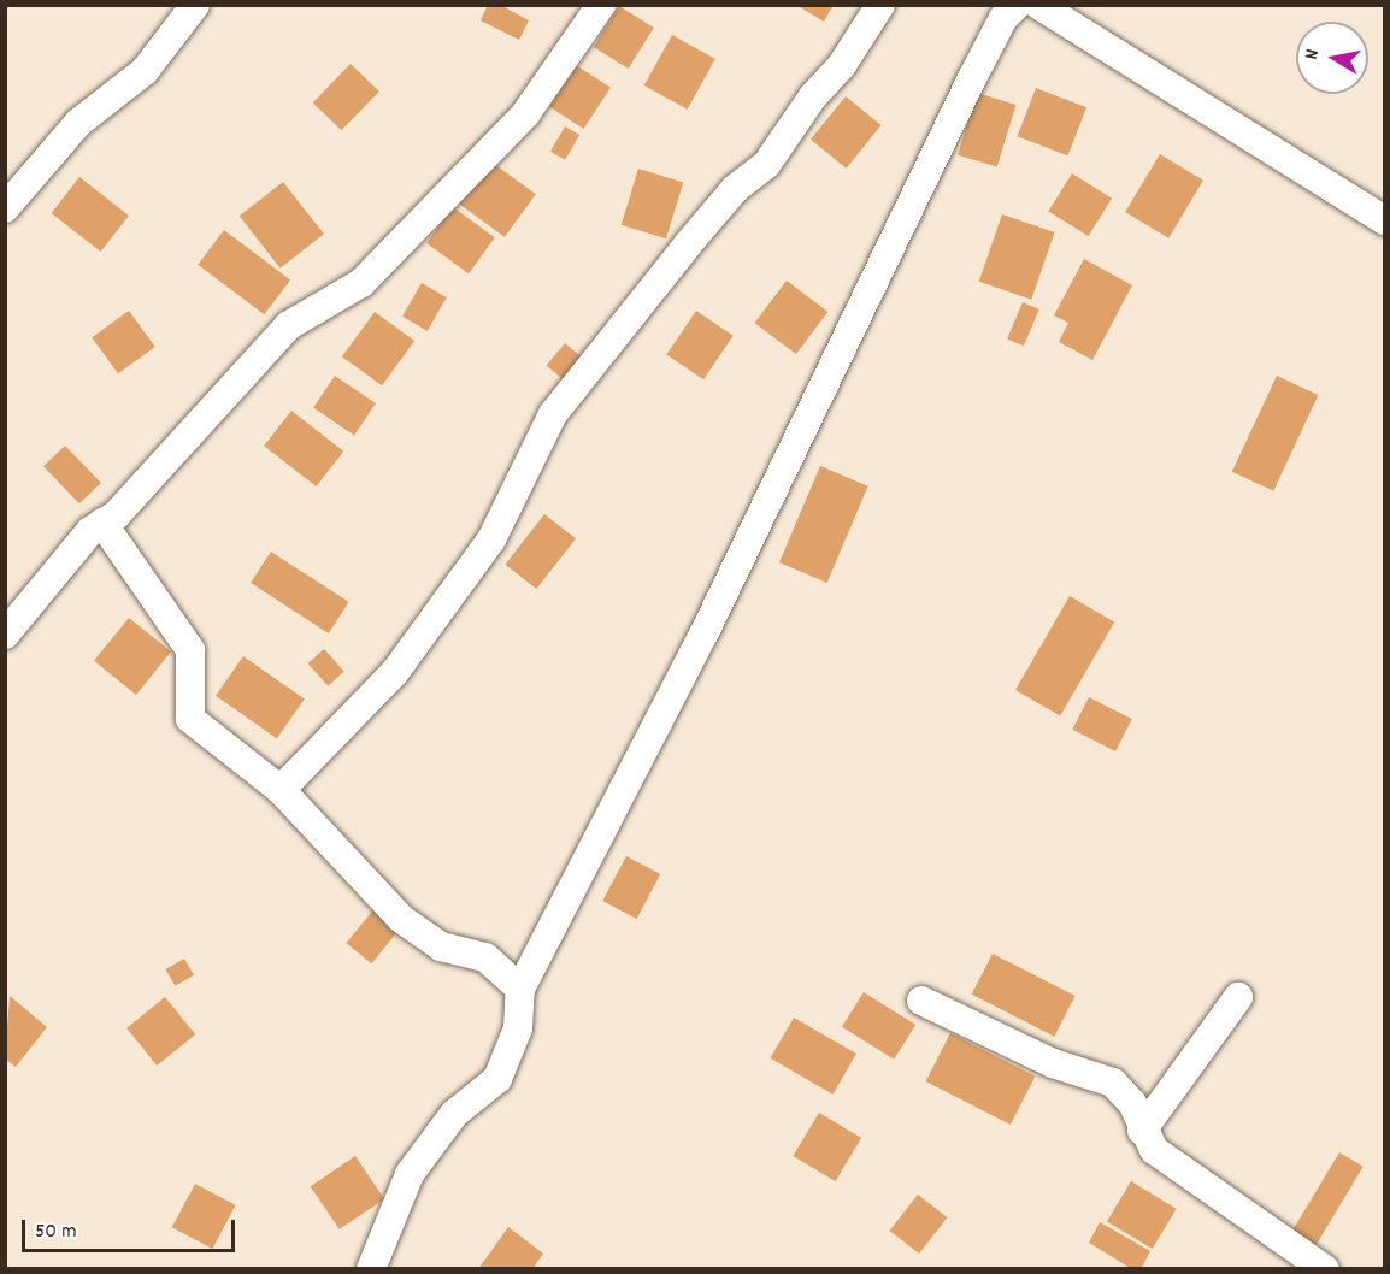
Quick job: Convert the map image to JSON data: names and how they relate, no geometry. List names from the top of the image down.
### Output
{
  "scale_bar": "50 m",
  "north": "left"
}
